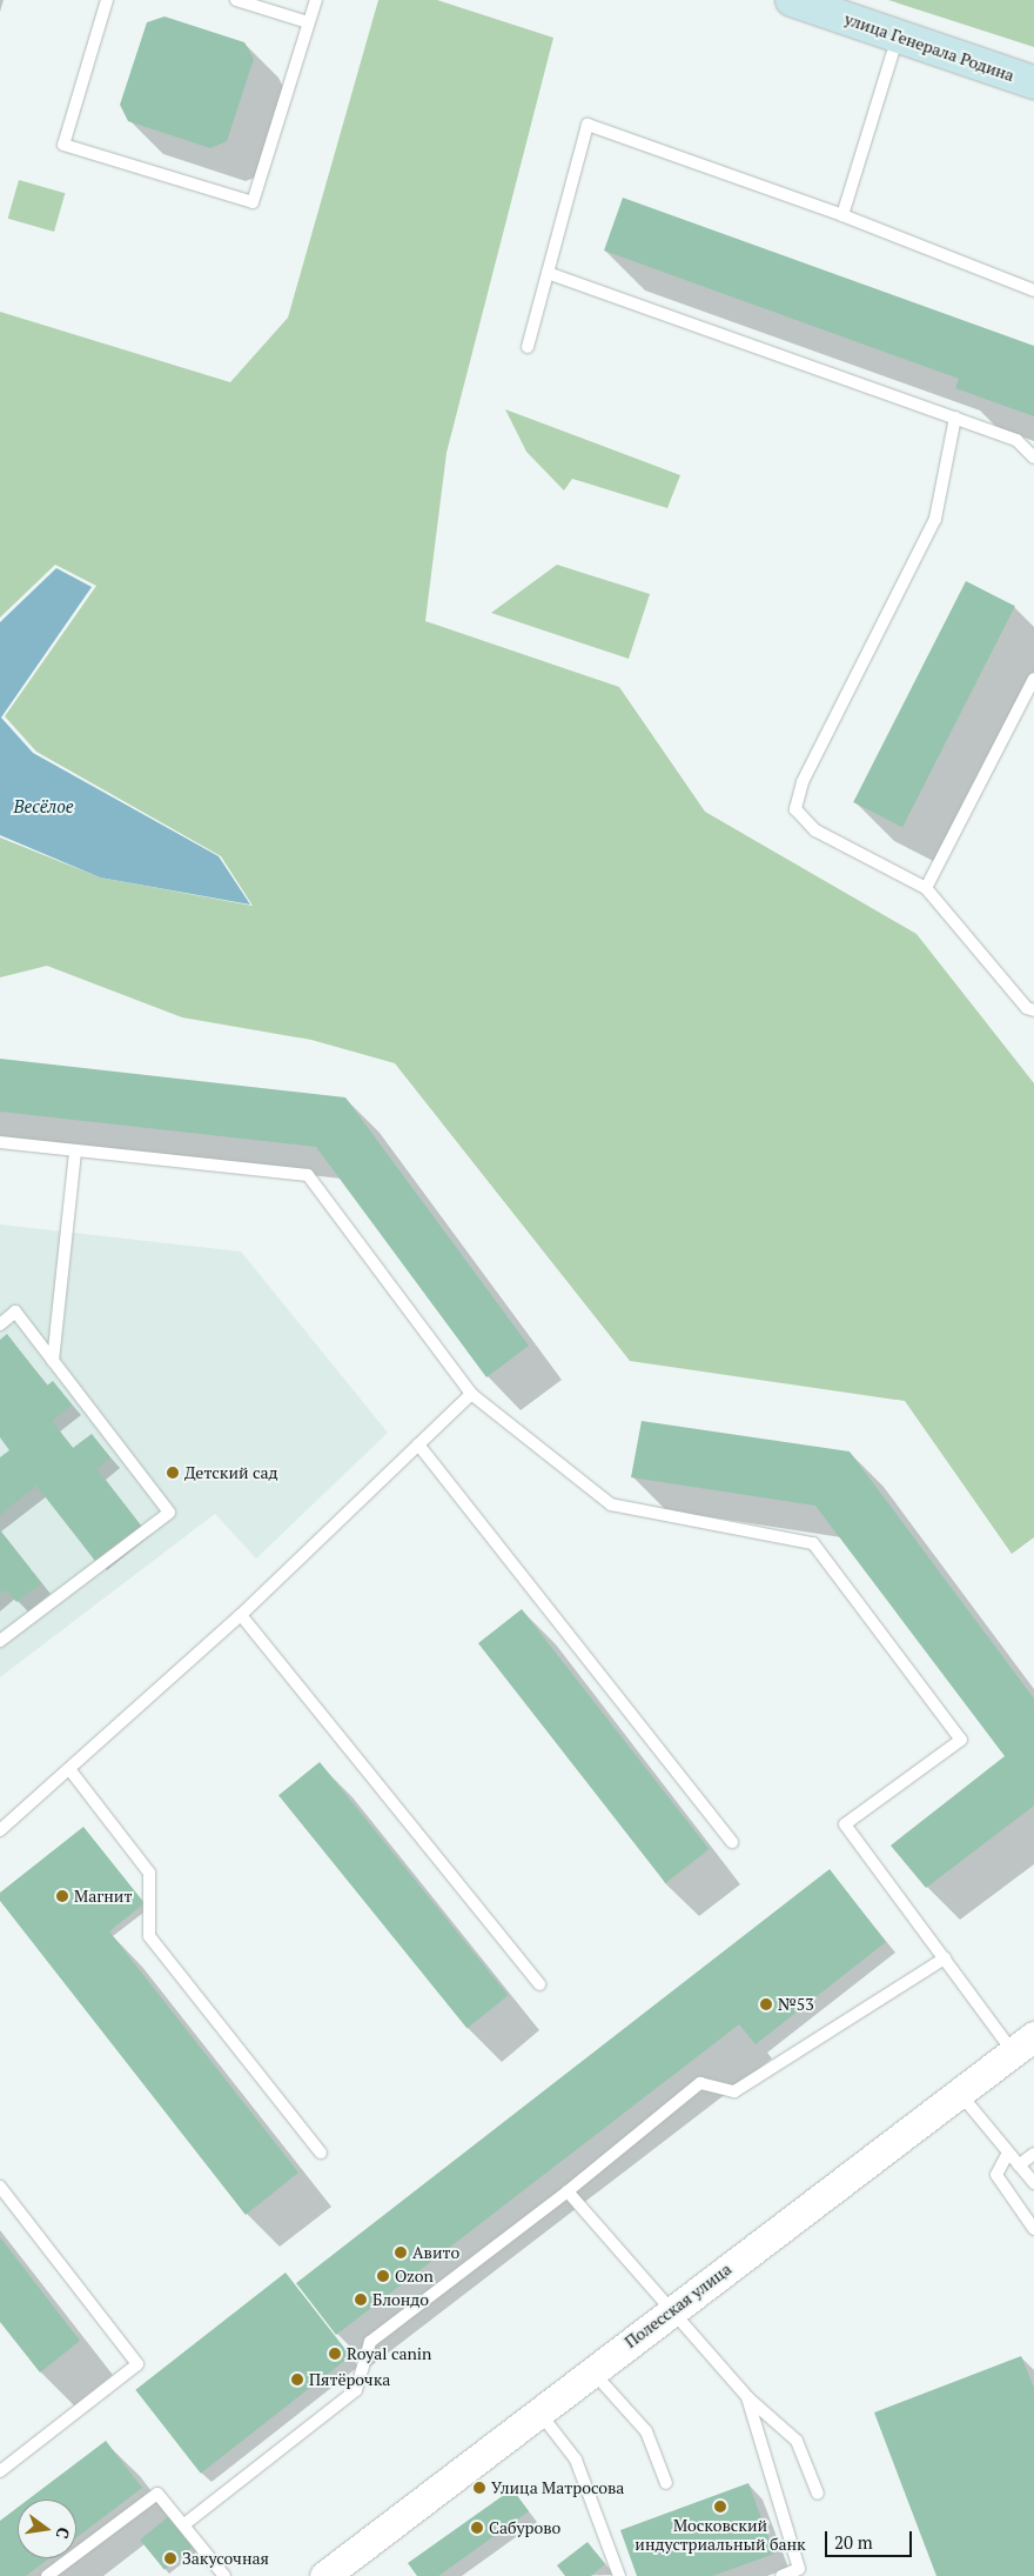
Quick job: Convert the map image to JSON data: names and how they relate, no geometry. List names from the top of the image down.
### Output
{
  "streets": {
    "main road": ["улица Генерала Родина"],
    "street": ["Полесская улица"]
  },
  "water": ["Весёлое"],
  "places": [
    "Детский сад",
    "Магнит",
    "№53",
    "Авито",
    "Ozon",
    "Блондо",
    "Royal canin",
    "Пятёрочка",
    "Улица Матросова",
    "Московский индустриальный банк",
    "Сабурово",
    "Закусочная"
  ],
  "scale_bar": "20 m",
  "north": "right"
}
